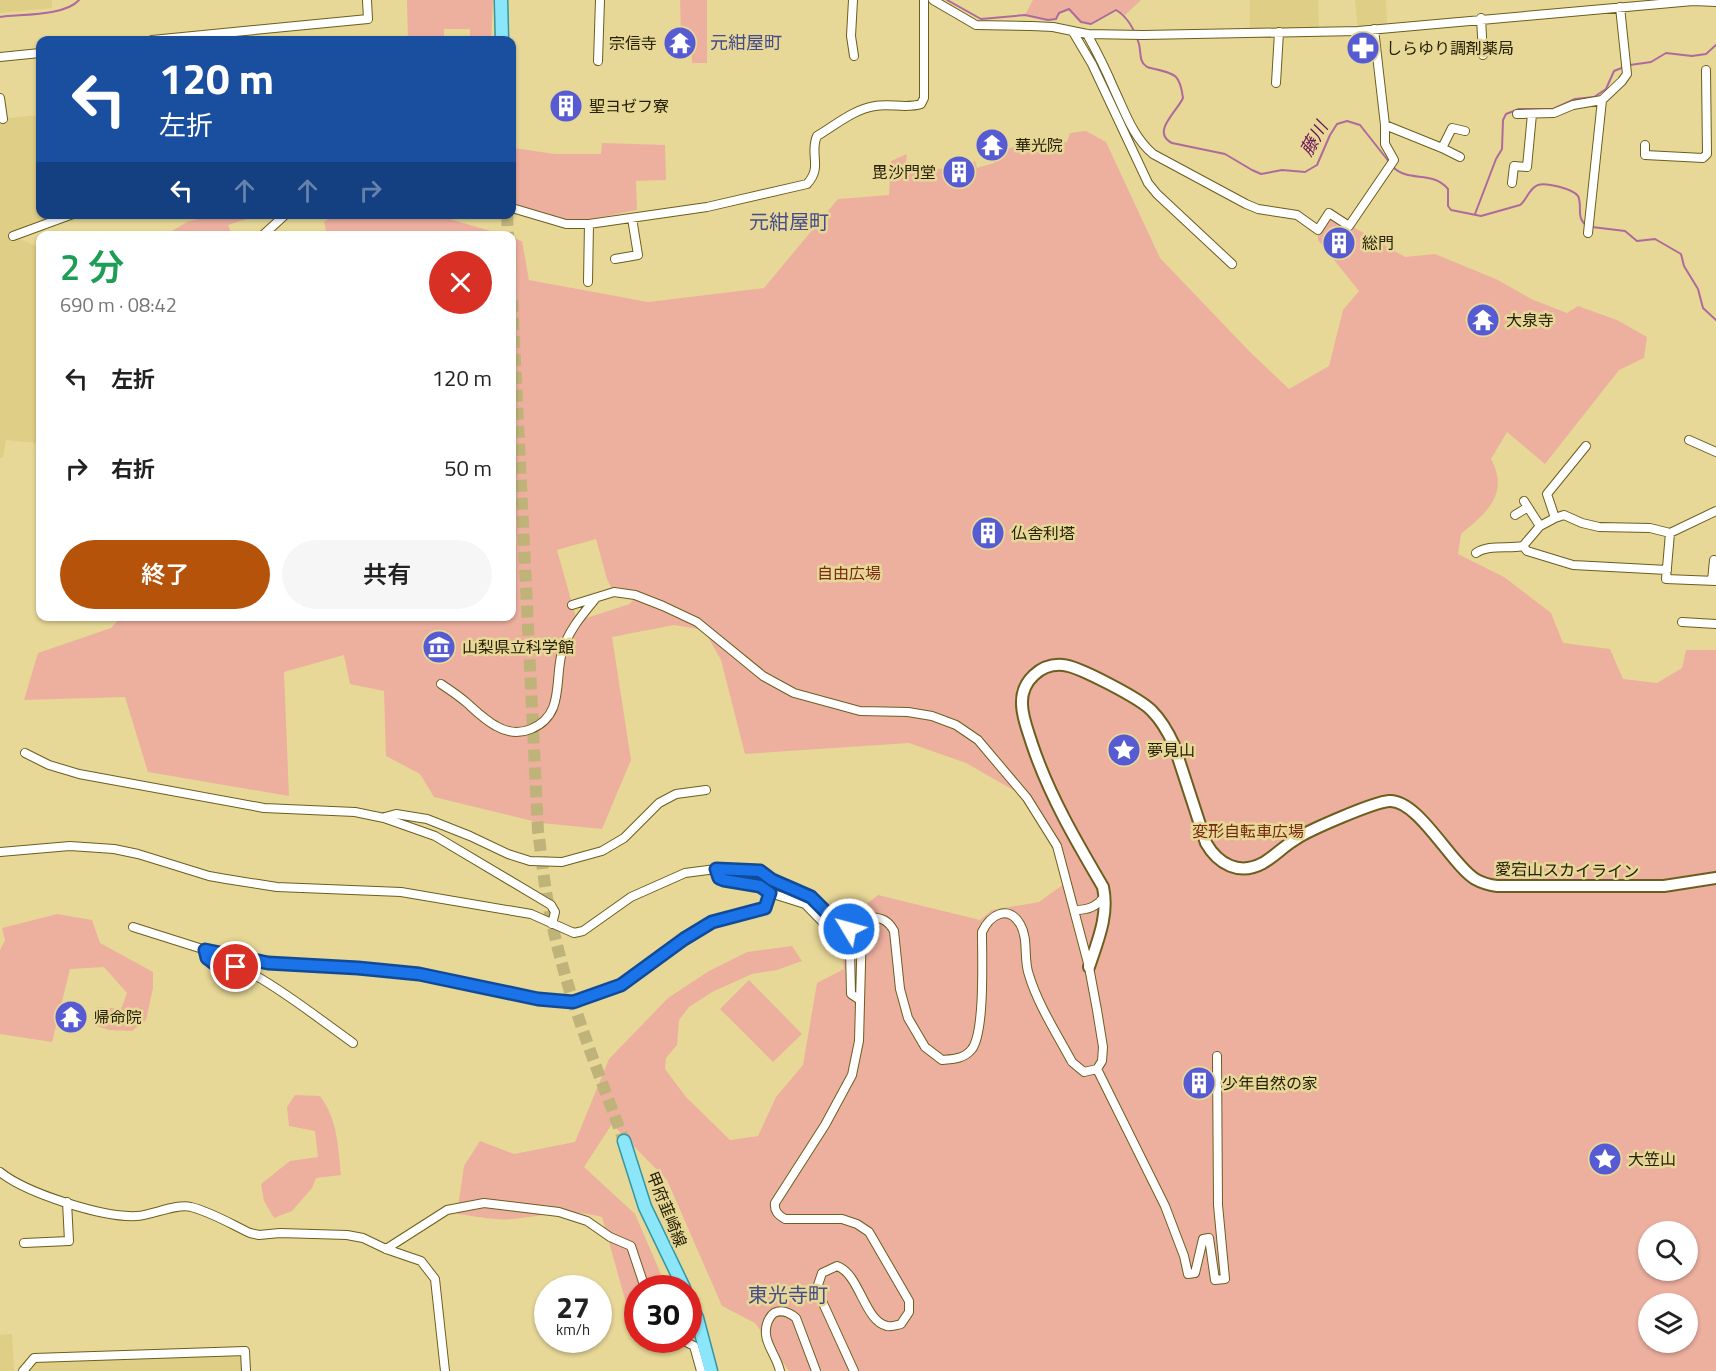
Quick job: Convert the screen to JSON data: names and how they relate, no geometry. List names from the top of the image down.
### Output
{
  "streets": {
    "main road": ["愛宕山スカイライン", "甲府韮崎線"]
  },
  "districts": ["元紺屋町", "元紺屋町", "東光寺町"],
  "water": ["藤川"],
  "parks": ["自由広場", "変形自転車広場"],
  "places": {
    "temple": [
      "宗信寺",
      "華光院",
      "大泉寺",
      "帰命院"
    ],
    "pharmacy": ["しらゆり調剤薬局"],
    "building": [
      "聖ヨゼフ寮",
      "毘沙門堂",
      "総門",
      "仏舎利塔",
      "少年自然の家"
    ],
    "museum": ["山梨県立科学館"],
    "place": ["夢見山", "大笠山"]
  },
  "page": {
    "turn": ["120 m", "左折"],
    "heading": ["2 分", "690 m · 08:42"],
    "list": [
      {
        "name": "左折",
        "value": "120 m"
      },
      {
        "name": "右折",
        "value": "50 m"
      }
    ],
    "buttons": ["終了", "共有"],
    "speed": "27 km/h",
    "limit": "30"
  }
}
